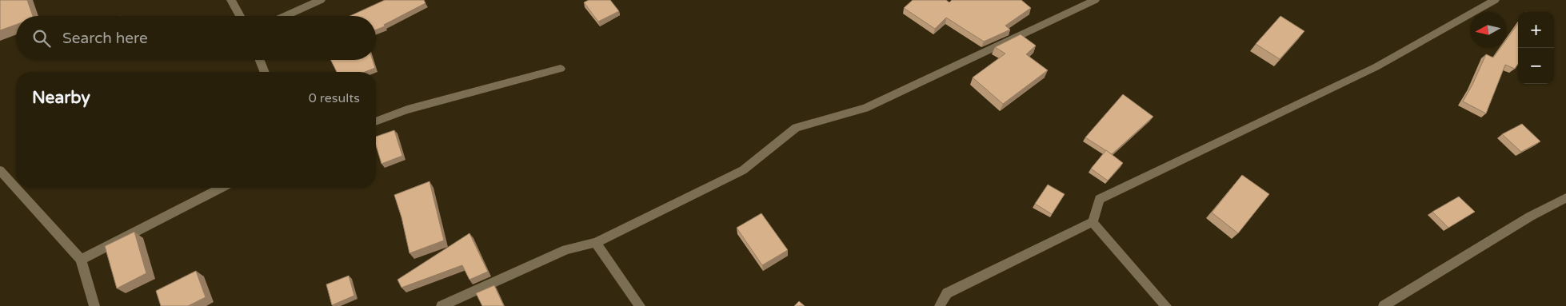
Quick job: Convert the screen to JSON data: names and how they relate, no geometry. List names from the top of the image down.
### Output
{
  "north": "left",
  "page": {
    "map_buttons": ["+", "−"],
    "search": "Search here",
    "heading": ["Nearby", "0 results"]
  }
}
